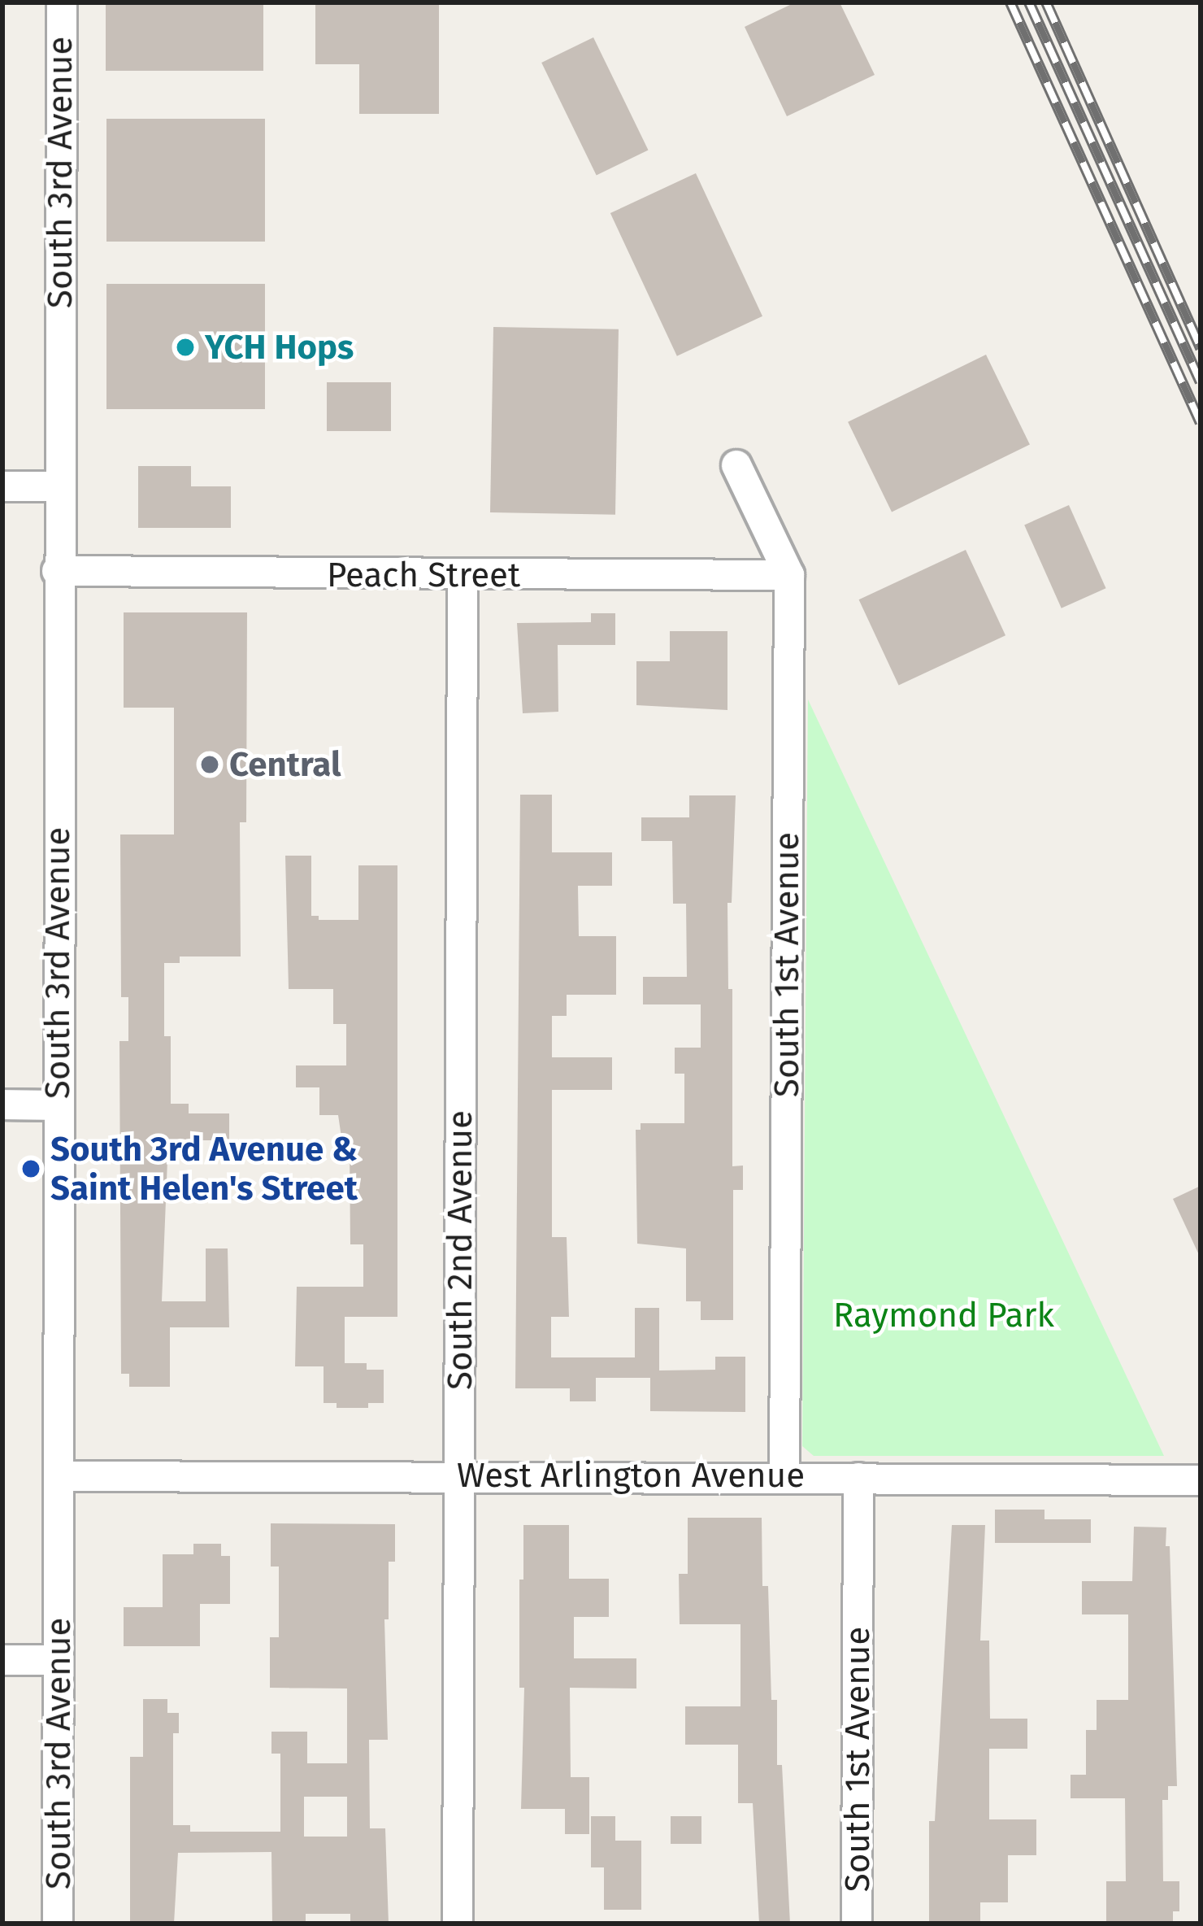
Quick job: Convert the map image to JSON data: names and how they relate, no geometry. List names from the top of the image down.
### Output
{
  "streets": {
    "street": [
      "South 3rd Avenue",
      "Peach Street",
      "South 1st Avenue",
      "South 2nd Avenue",
      "West Arlington Avenue"
    ]
  },
  "crossings": [
    ["South 3rd Avenue", "Peach Street"],
    ["South 3rd Avenue", "West Arlington Avenue"],
    ["Peach Street", "South 1st Avenue"],
    ["Peach Street", "South 2nd Avenue"],
    ["South 1st Avenue", "West Arlington Avenue"],
    ["South 2nd Avenue", "West Arlington Avenue"]
  ],
  "parks": ["Raymond Park"],
  "places": ["YCH Hops", "Central", "South 3rd Avenue & Saint Helen's Street"]
}
